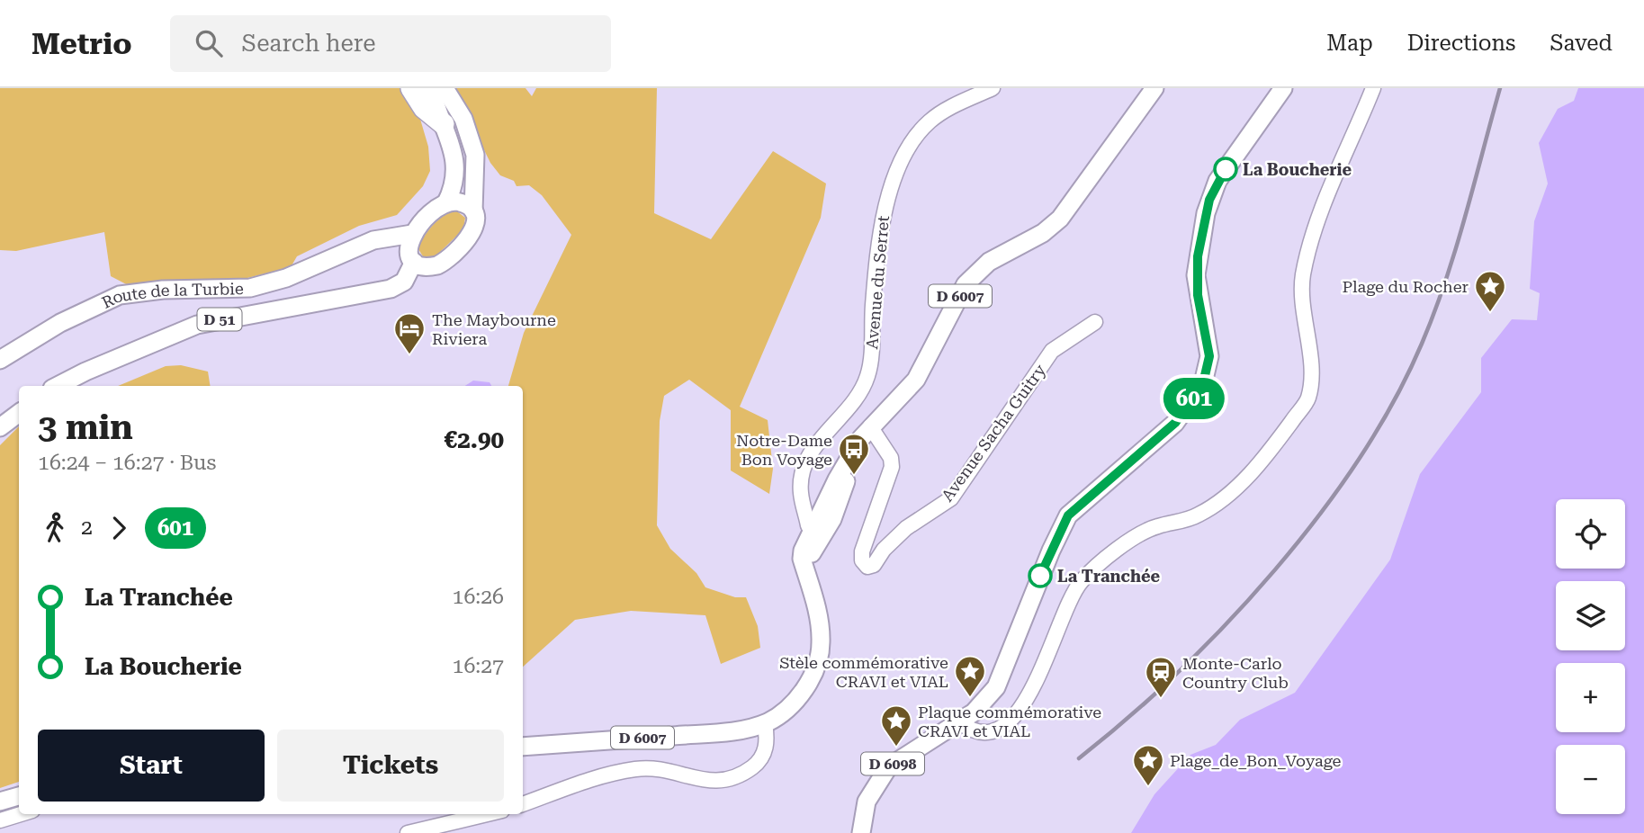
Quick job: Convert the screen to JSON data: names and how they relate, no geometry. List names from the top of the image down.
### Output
{
  "streets": {
    "main road": [
      "Route de la Turbie",
      "D 6007",
      "D 51",
      "D 6098"
    ],
    "street": ["Avenue du Serret", "Avenue Sacha Guitry"]
  },
  "crossings": [
    ["Avenue du Serret", "D 6007"],
    ["Route de la Turbie", "D 51"],
    ["D 6007", "Avenue Sacha Guitry"]
  ],
  "places": {
    "other": ["La Boucherie", "La Tranchée"],
    "place": [
      "Plage du Rocher",
      "Stèle commémorative CRAVI et VIAL",
      "Plaque commémorative CRAVI et VIAL",
      "Plage_de_Bon_Voyage"
    ],
    "hotel": ["The Maybourne Riviera"],
    "bus stop": ["Notre-Dame Bon Voyage"],
    "station": ["Monte-Carlo Country Club"]
  },
  "lines": ["bus line 601"],
  "page": {
    "header": "Metrio",
    "search": "Search here",
    "nav": ["Map", "Directions", "Saved"],
    "on_map": "601",
    "heading": ["3 min", "16:24 – 16:27 · Bus", "€2.90"],
    "legs": ["2", "601"],
    "map_buttons": ["+", "−"],
    "list": [
      {
        "name": "La Tranchée",
        "value": "16:26"
      },
      {
        "name": "La Boucherie",
        "value": "16:27"
      }
    ],
    "buttons": ["Start", "Tickets"]
  }
}
